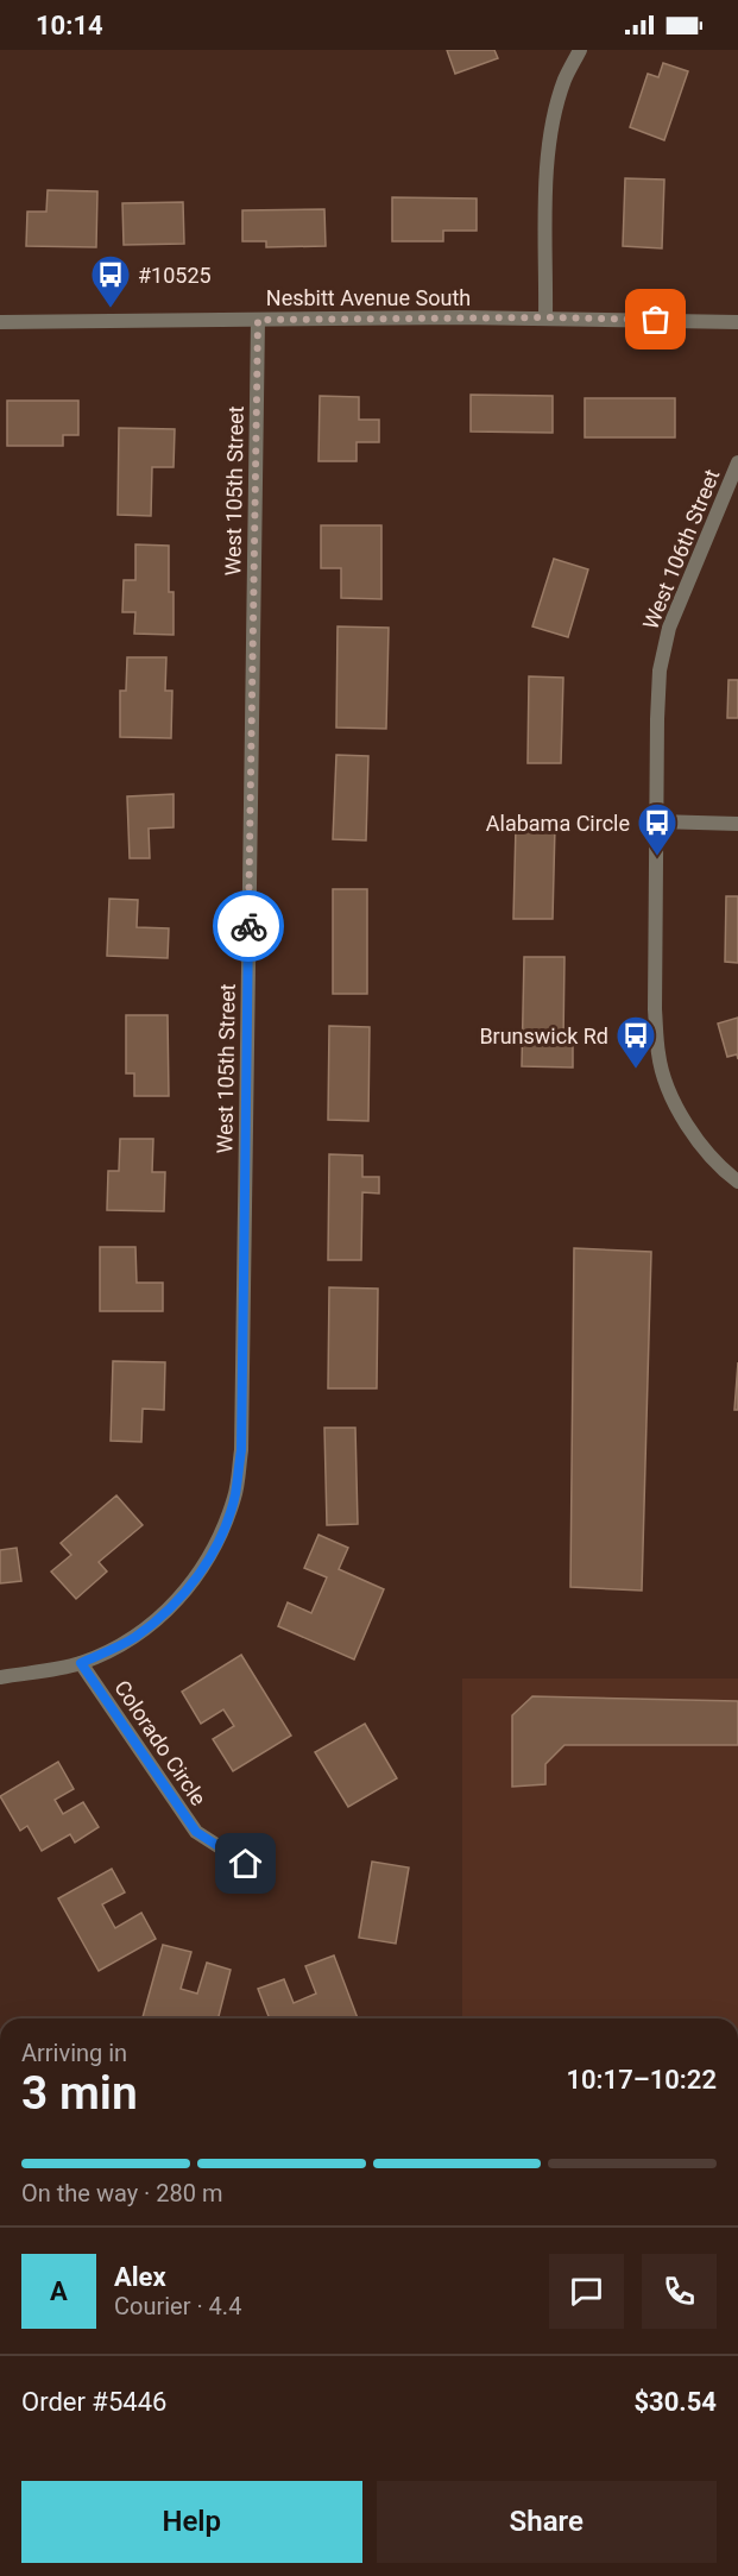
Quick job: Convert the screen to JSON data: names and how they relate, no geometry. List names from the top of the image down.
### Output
{
  "streets": {
    "street": [
      "Nesbitt Avenue South",
      "West 105th Street",
      "West 106th Street",
      "Colorado Circle"
    ]
  },
  "crossings": [
    ["Nesbitt Avenue South", "West 105th Street"],
    ["West 105th Street", "Colorado Circle"]
  ],
  "places": {
    "bus stop": ["#10525", "Alabama Circle", "Brunswick Rd"]
  },
  "page": {
    "status": "10:14",
    "heading": ["3 min", "Arriving in", "10:17–10:22"],
    "panel": [
      "Alex",
      "Courier · 4.4",
      "Order #5446",
      "$30.54"
    ],
    "bar": "On the way · 280 m",
    "round": "A",
    "buttons": ["Help", "Share"]
  }
}
